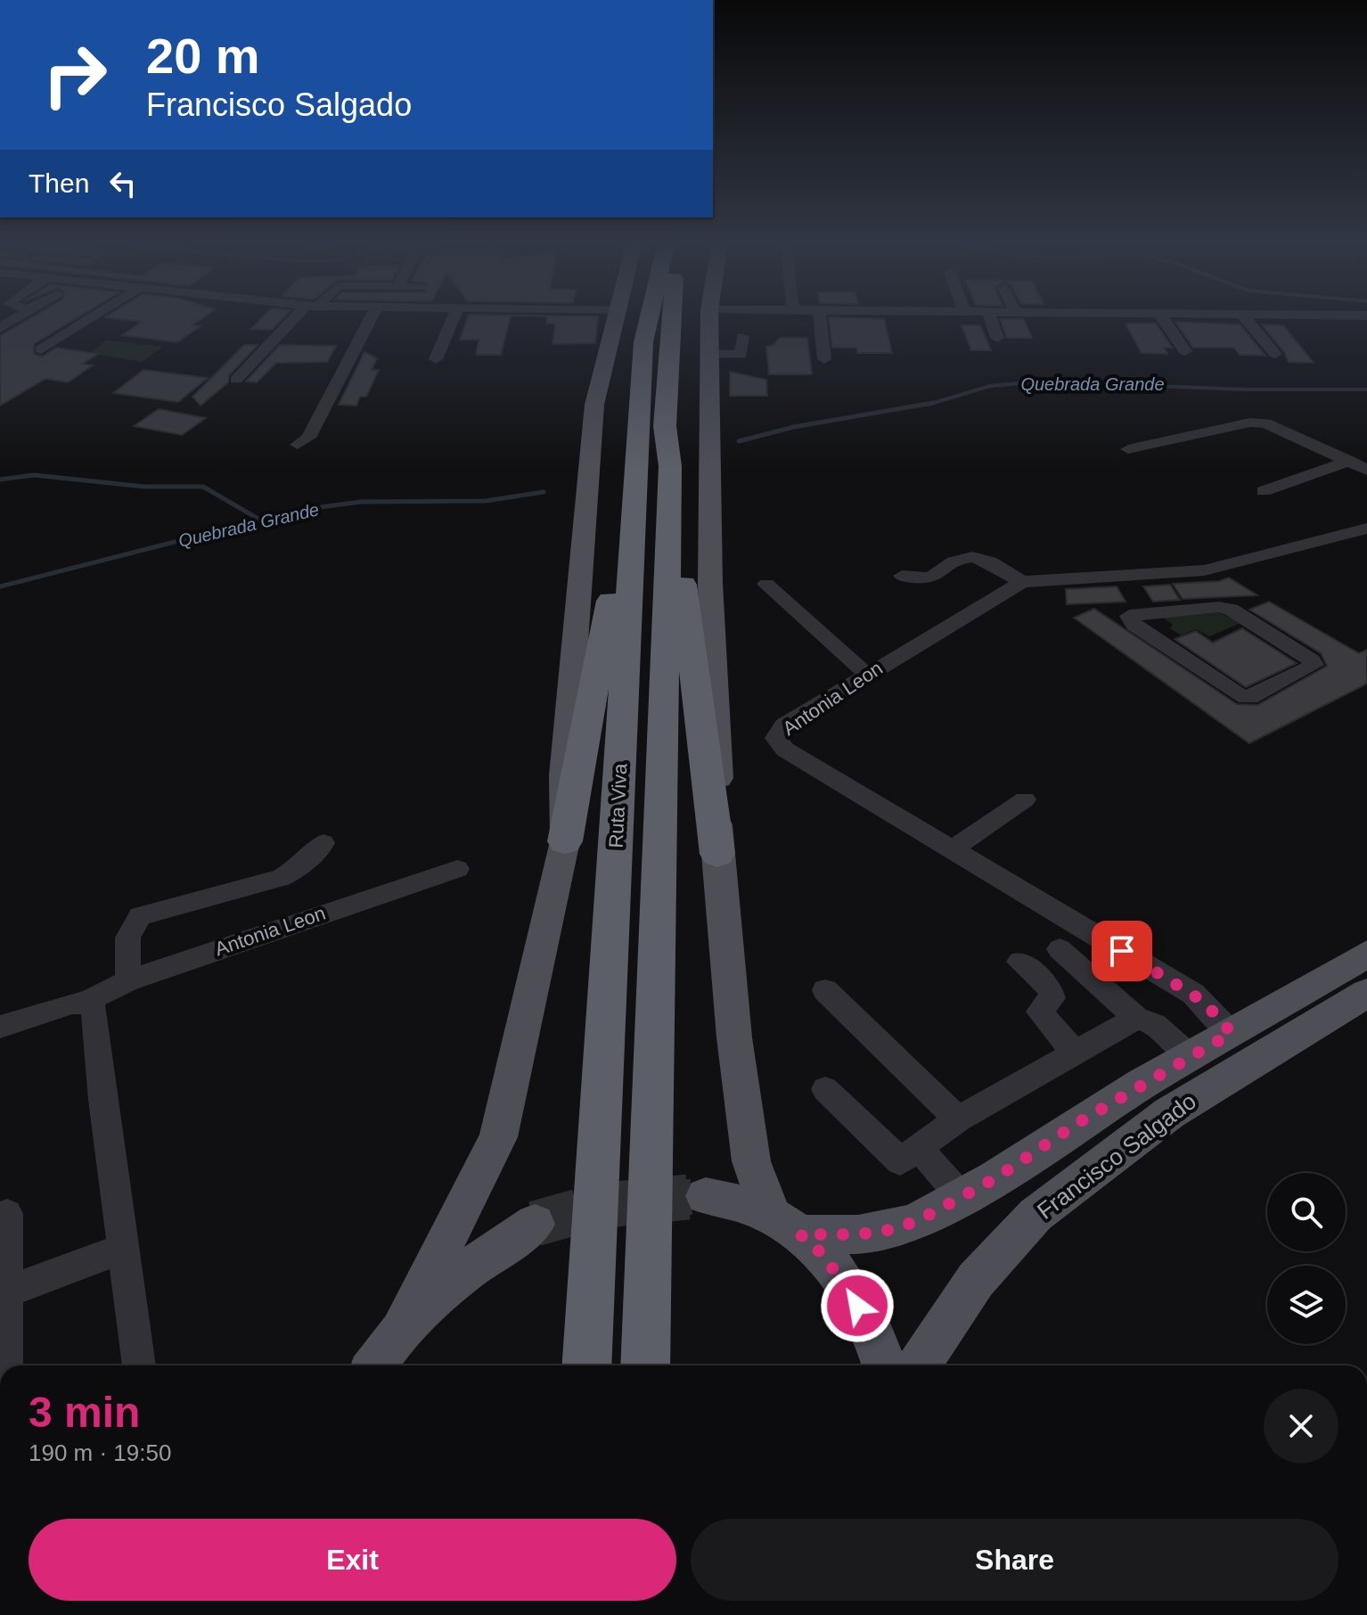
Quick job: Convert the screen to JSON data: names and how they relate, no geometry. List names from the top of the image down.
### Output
{
  "streets": {
    "highway": ["Ruta Viva"],
    "main road": ["Francisco Salgado"],
    "street": ["Antonia Leon"]
  },
  "crossings": [
    ["Antonia Leon", "Francisco Salgado"]
  ],
  "water": ["Quebrada Grande"],
  "page": {
    "turn": ["20 m", "Francisco Salgado"],
    "then": "Then",
    "heading": ["3 min", "190 m · 19:50"],
    "buttons": ["Exit", "Share"]
  }
}
